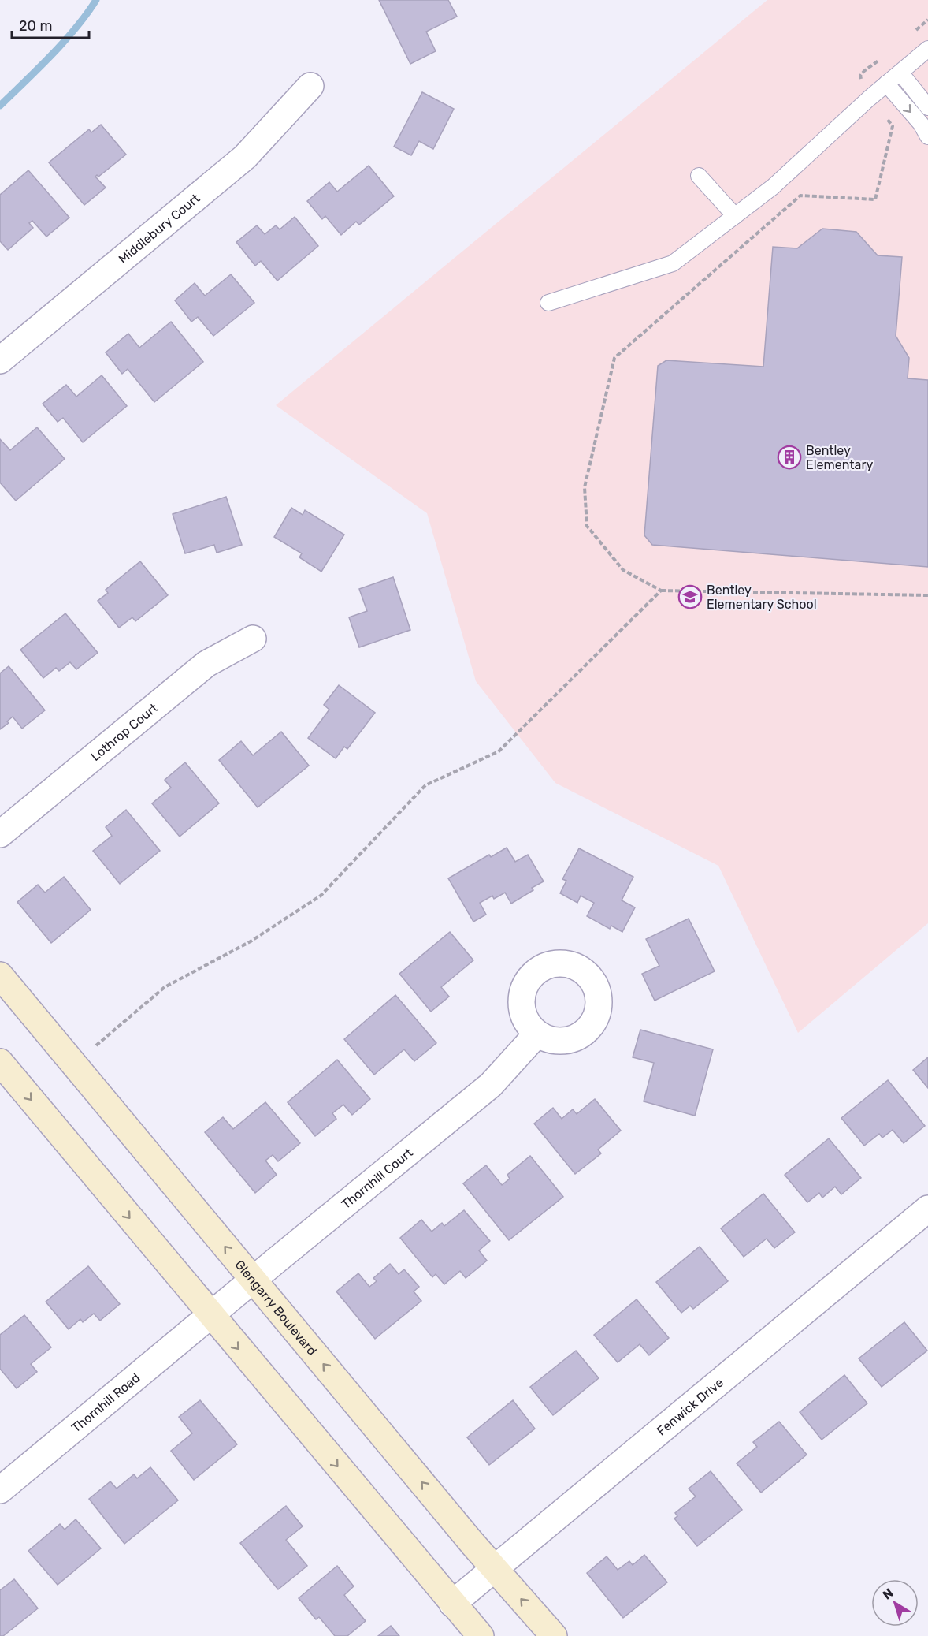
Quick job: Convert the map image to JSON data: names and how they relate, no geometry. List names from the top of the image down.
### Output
{
  "streets": {
    "street": [
      "Middlebury Court",
      "Lothrop Court",
      "Thornhill Court",
      "Glengarry Boulevard",
      "Thornhill Road",
      "Fenwick Drive"
    ]
  },
  "crossings": [
    ["Thornhill Court", "Glengarry Boulevard"],
    ["Thornhill Court", "Thornhill Road"],
    ["Glengarry Boulevard", "Fenwick Drive"]
  ],
  "places": {
    "building": ["Bentley Elementary"],
    "school or university": ["Bentley Elementary School"]
  },
  "scale_bar": "20 m",
  "north": "top left"
}
